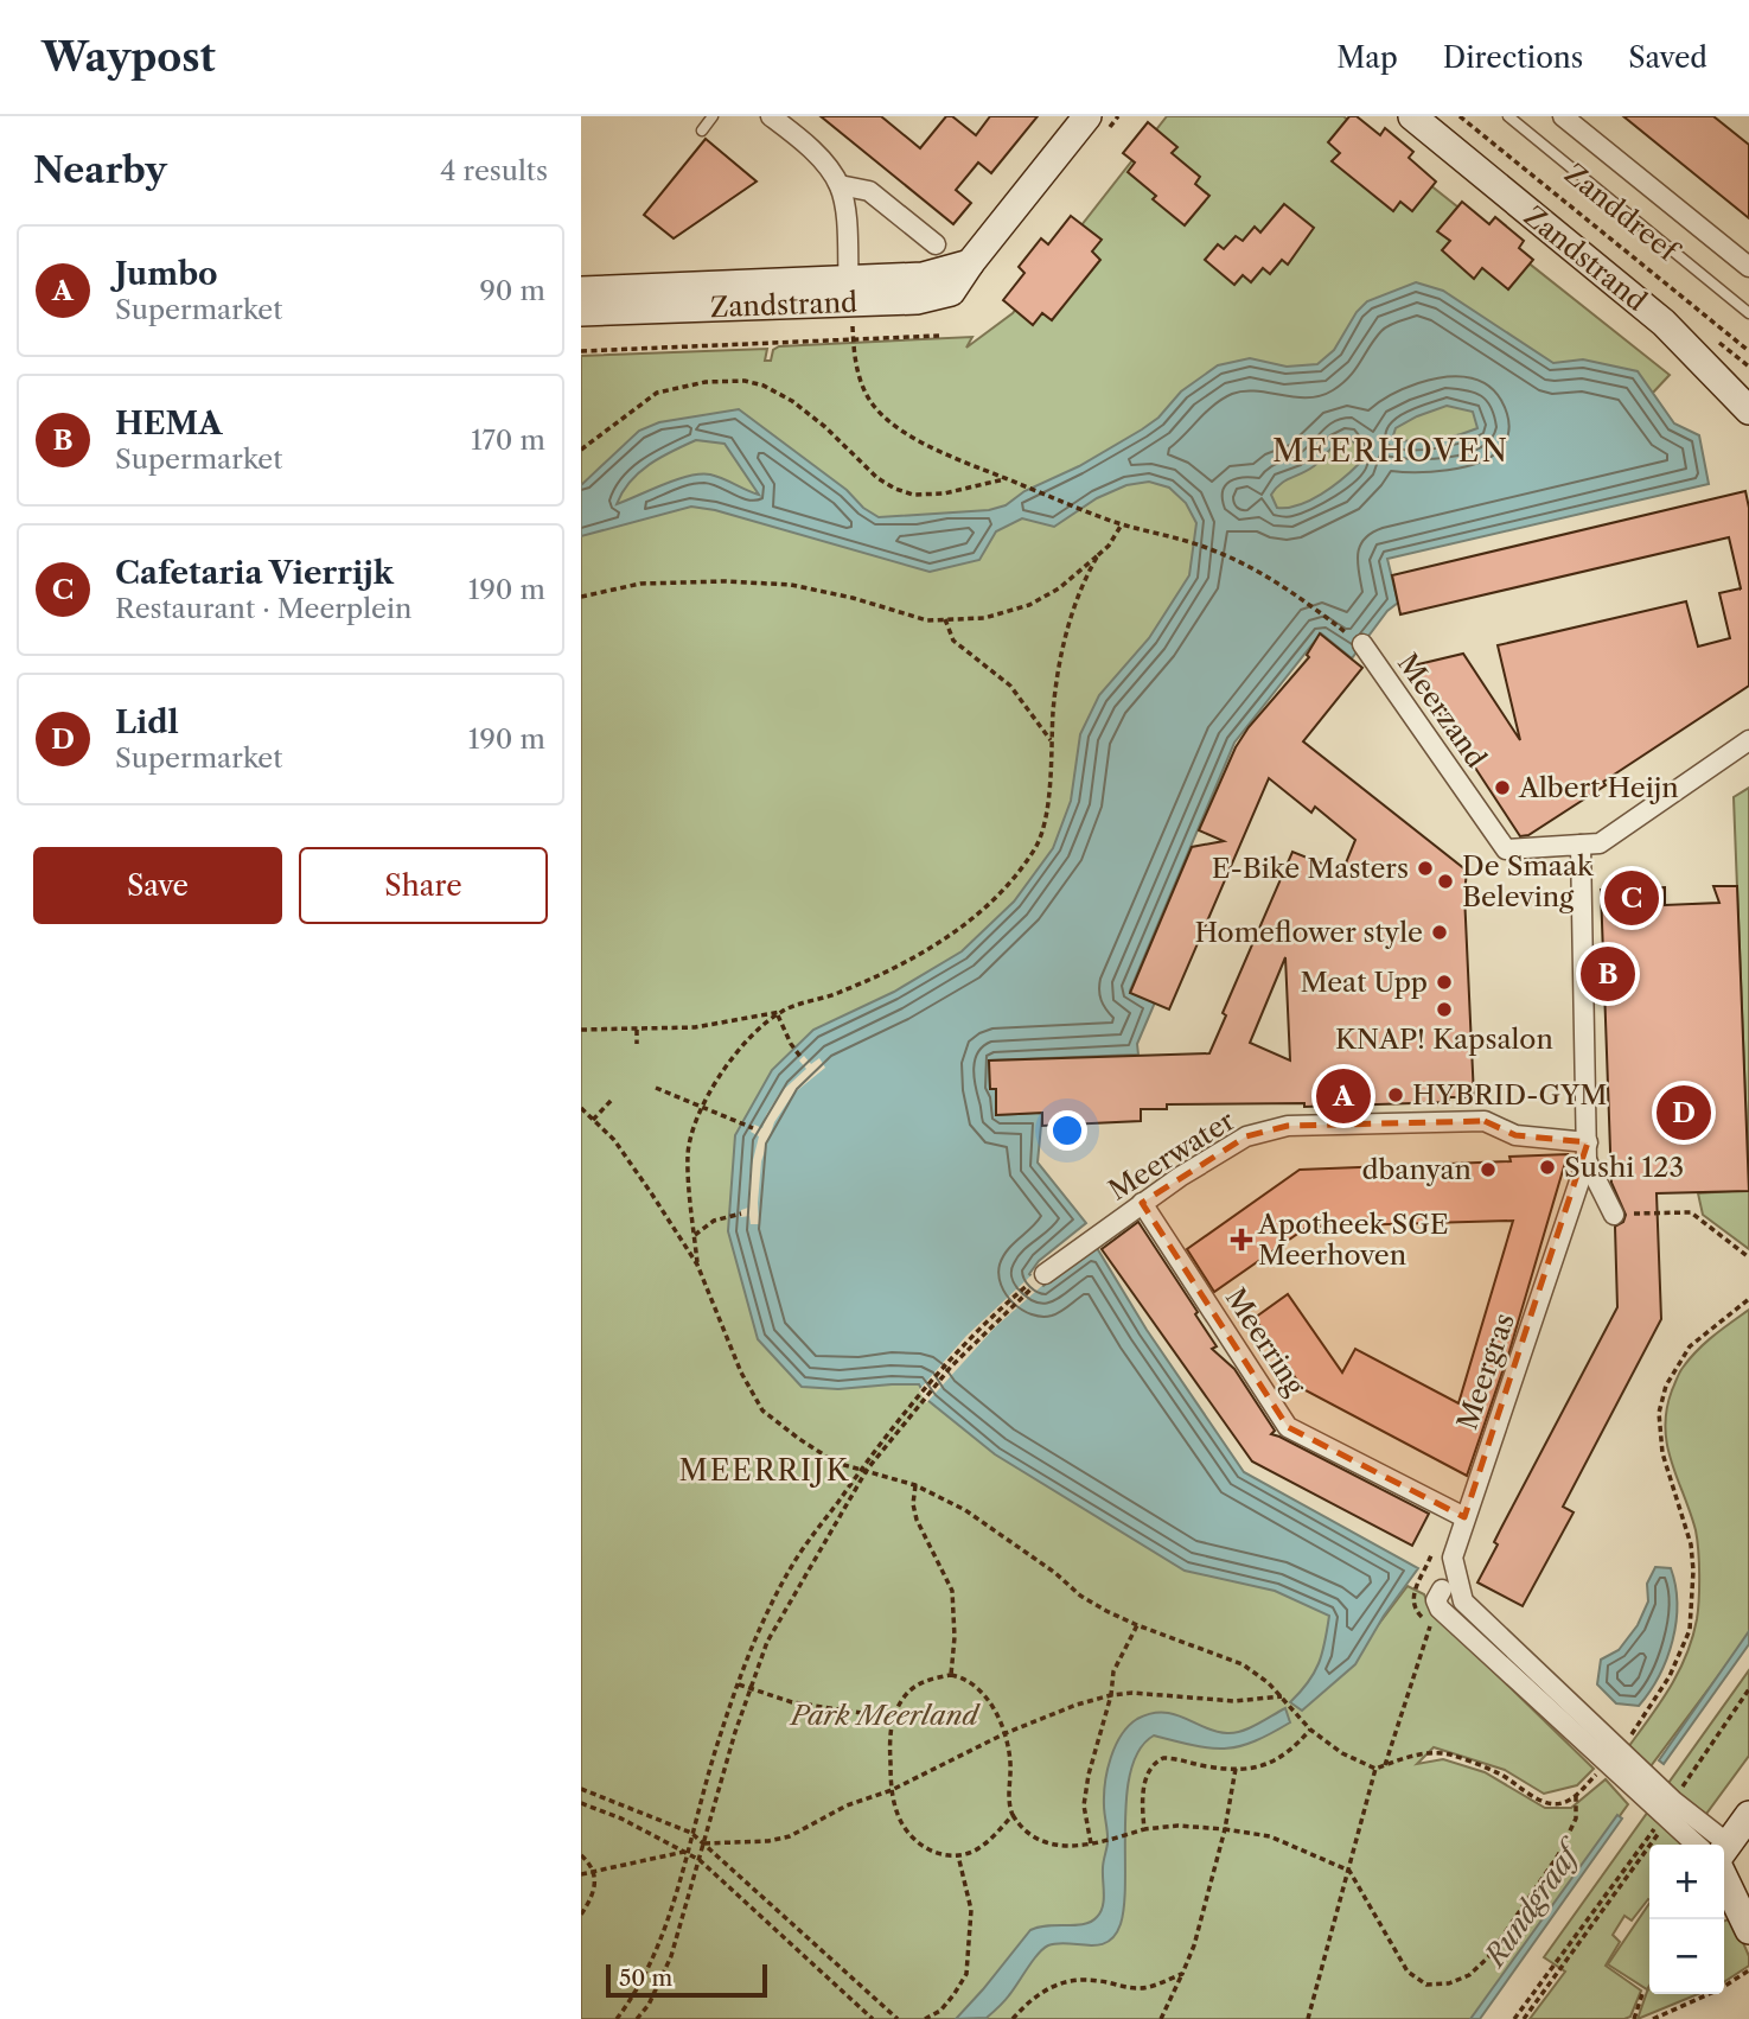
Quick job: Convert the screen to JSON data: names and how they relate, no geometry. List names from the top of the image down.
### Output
{
  "streets": {
    "street": [
      "Zanddreef",
      "Zandstrand",
      "Meerzand",
      "Meerwater",
      "Meerring",
      "Meergras"
    ]
  },
  "crossings": [
    ["Meerwater", "Meerring"],
    ["Meerwater", "Meergras"],
    ["Meerring", "Meergras"]
  ],
  "districts": ["MEERHOVEN", "MEERRIJK"],
  "water": ["Rundgraaf"],
  "parks": ["Park Meerland"],
  "places": {
    "other": [
      "Albert Heijn",
      "E-Bike Masters",
      "De Smaak Beleving",
      "Homeflower style",
      "Meat Upp",
      "KNAP! Kapsalon",
      "HYBRID-GYM",
      "Sushi 123",
      "dbanyan"
    ],
    "health": ["Apotheek SGE Meerhoven"]
  },
  "scale_bar": "50 m",
  "page": {
    "header": "Waypost",
    "nav": ["Map", "Directions", "Saved"],
    "heading": ["Nearby", "4 results"],
    "list": [
      {
        "mark": "A",
        "name": "Jumbo",
        "note": "Supermarket",
        "value": "90 m"
      },
      {
        "mark": "B",
        "name": "HEMA",
        "note": "Supermarket",
        "value": "170 m"
      },
      {
        "mark": "C",
        "name": "Cafetaria Vierrijk",
        "note": "Restaurant · Meerplein",
        "value": "190 m"
      },
      {
        "mark": "D",
        "name": "Lidl",
        "note": "Supermarket",
        "value": "190 m"
      }
    ],
    "buttons": ["Save", "Share"],
    "pins": [
      "C",
      "B",
      "A",
      "D"
    ],
    "map_buttons": ["+", "−"],
    "scale": "50 m"
  }
}
